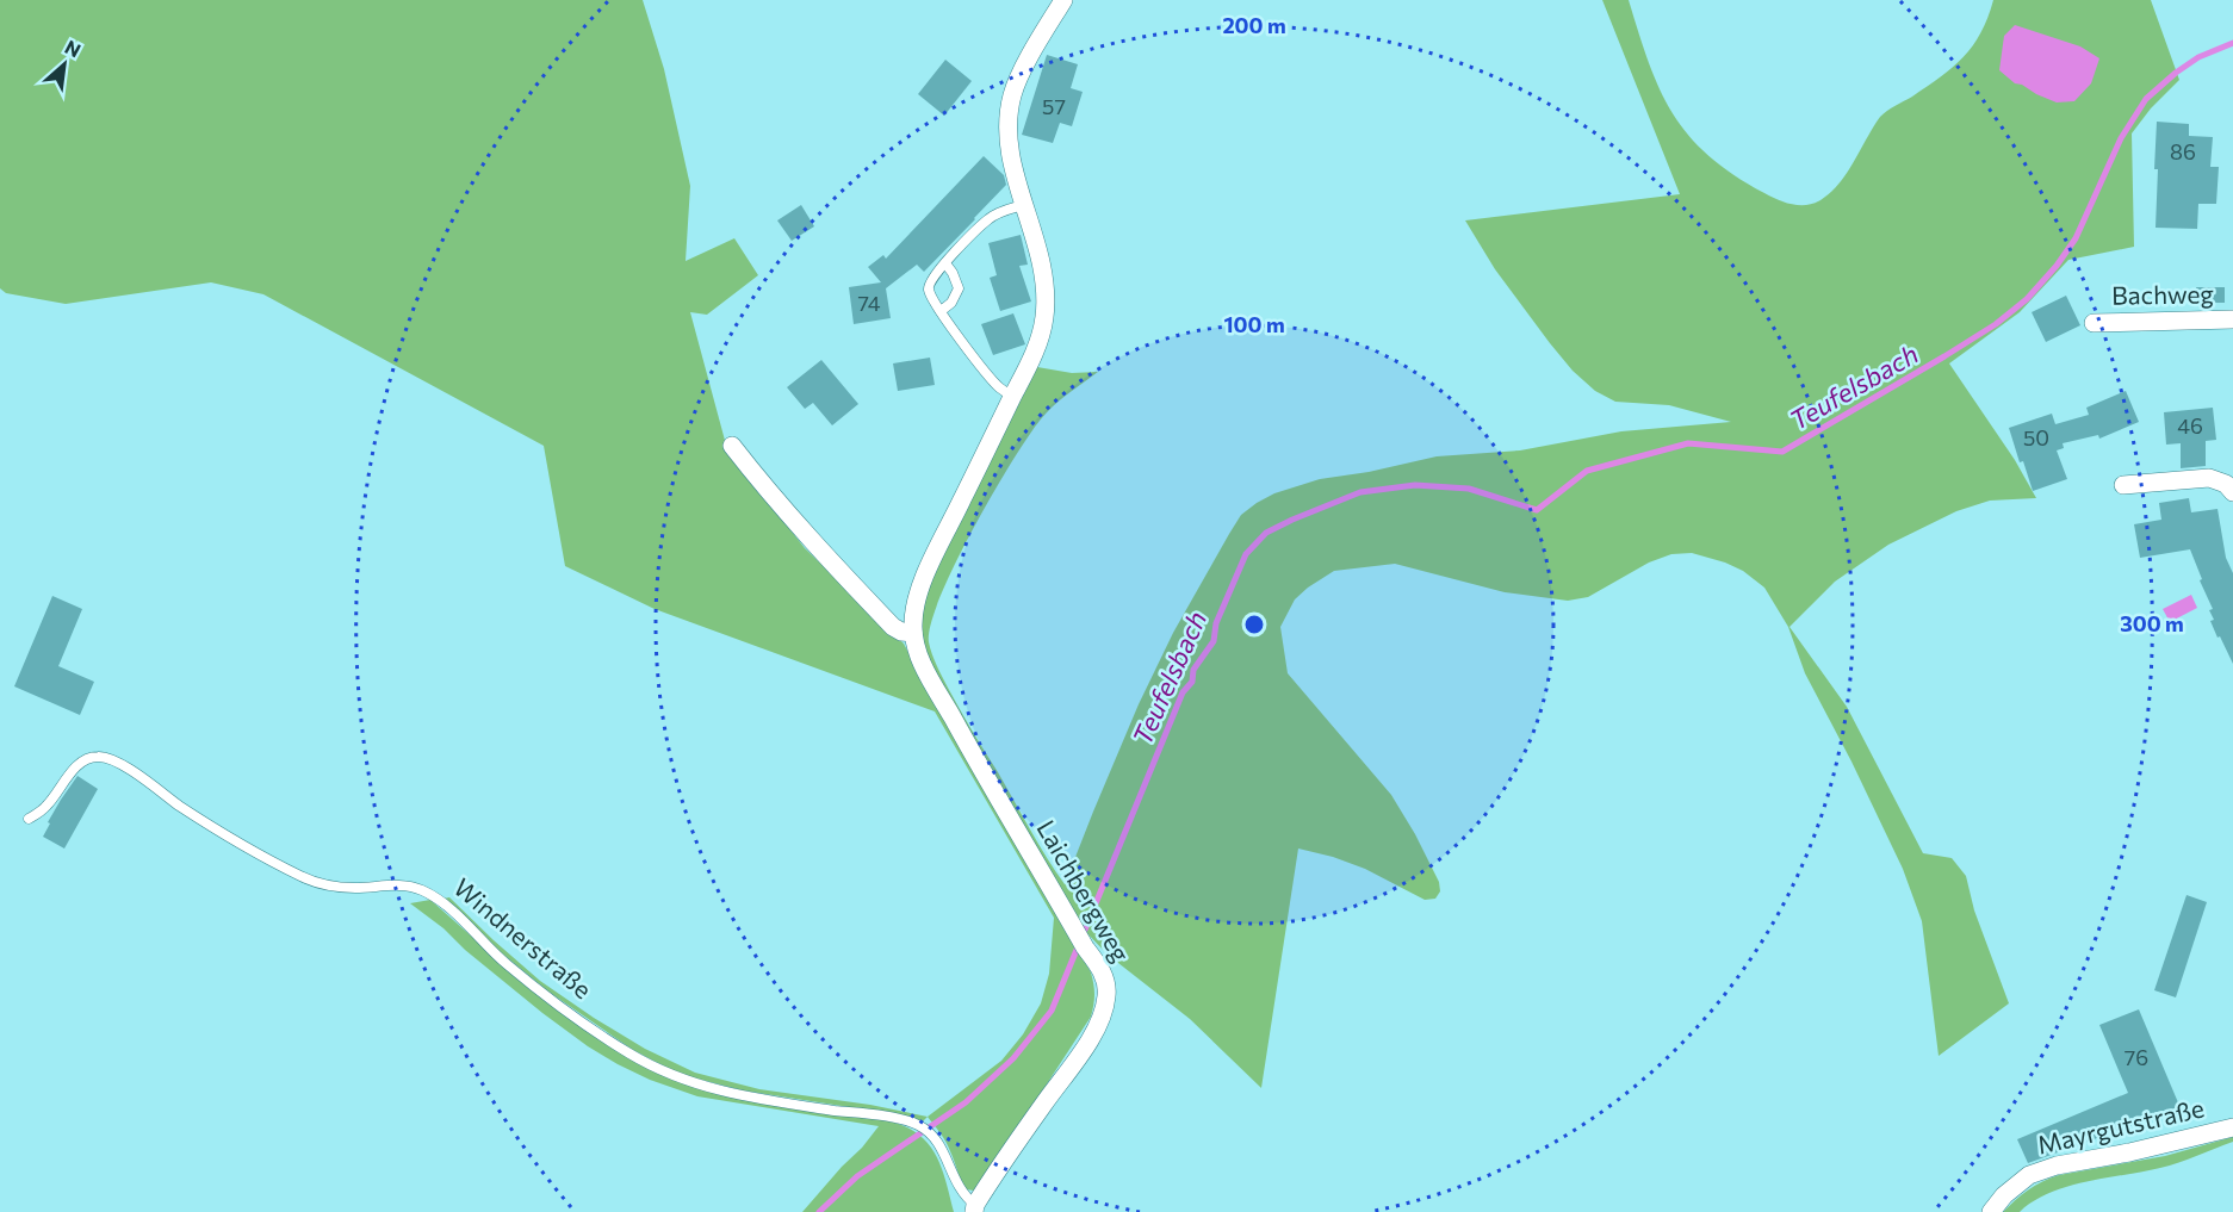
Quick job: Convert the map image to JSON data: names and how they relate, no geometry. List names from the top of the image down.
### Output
{
  "streets": {
    "street": ["Bachweg", "Laichbergweg", "Mayrgutstraße"],
    "lane": ["Windnerstraße"]
  },
  "crossings": [
    ["Laichbergweg", "Windnerstraße"]
  ],
  "water": ["Teufelsbach"],
  "house_numbers": [
    "57",
    "86",
    "74",
    "46",
    "50",
    "76"
  ],
  "north": "top right",
  "rings": ["200 m", "100 m", "300 m"]
}
